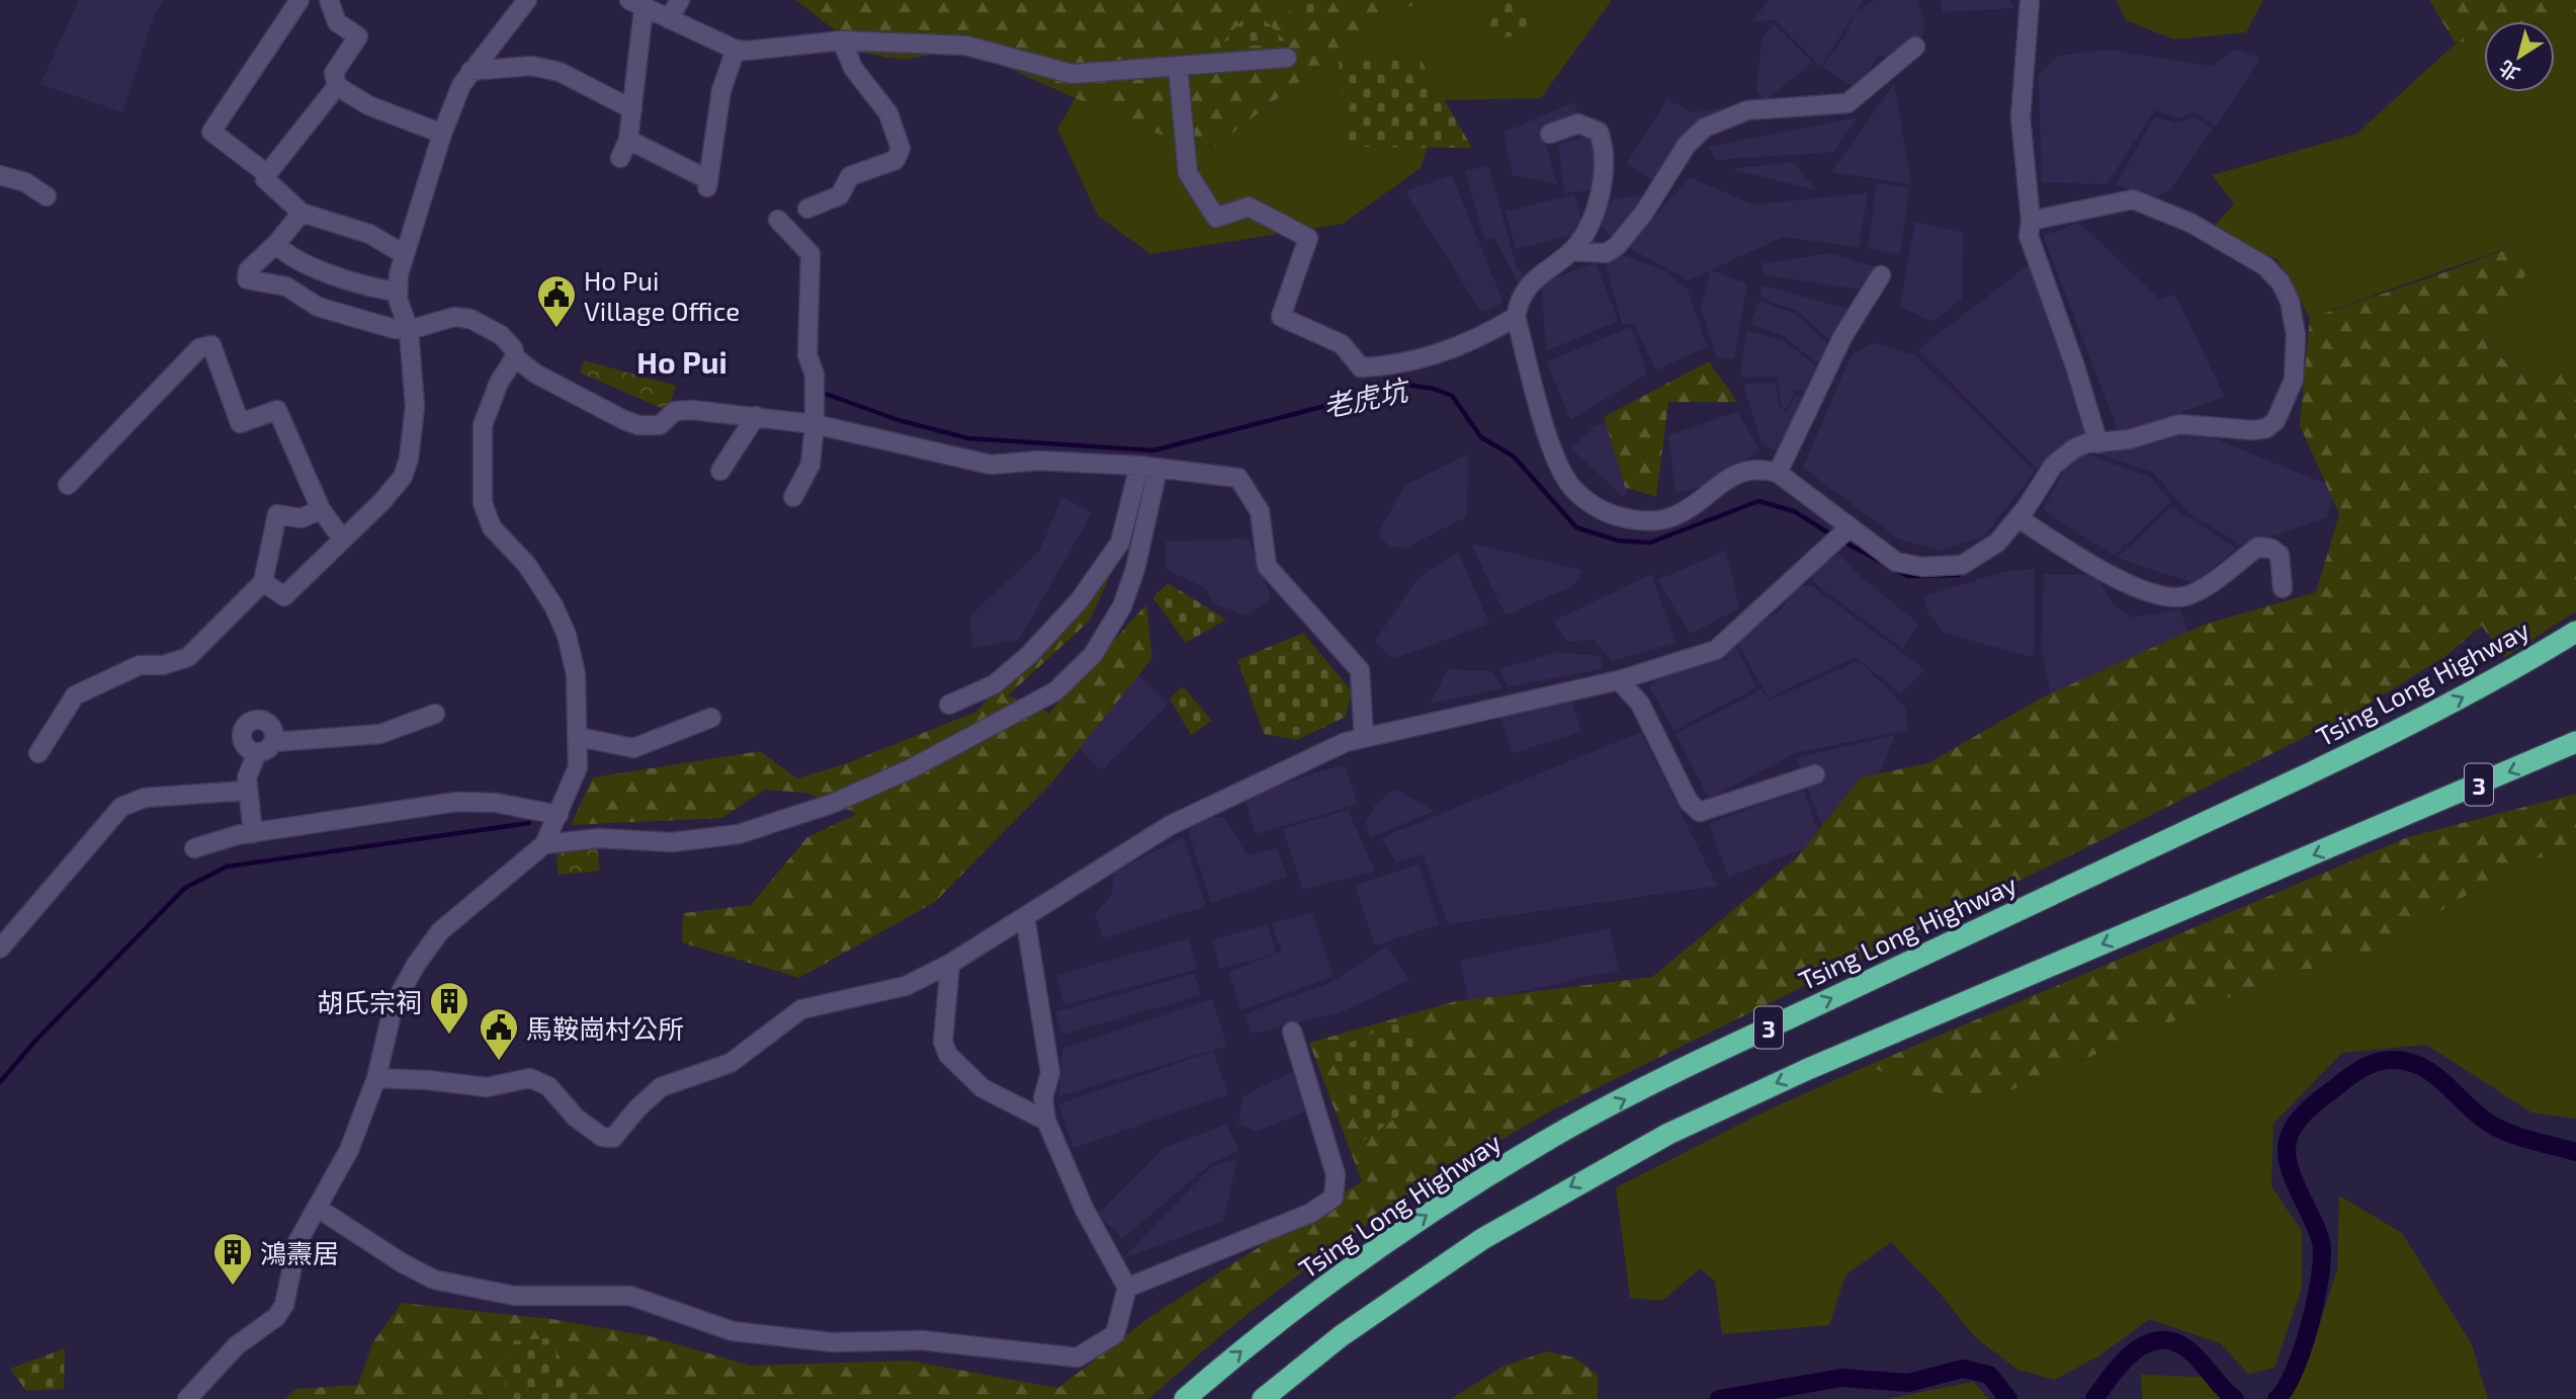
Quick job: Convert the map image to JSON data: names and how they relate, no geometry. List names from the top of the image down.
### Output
{
  "streets": {
    "highway": ["Tsing Long Highway", "3"]
  },
  "districts": ["Ho Pui"],
  "water": ["老虎坑"],
  "places": {
    "public building": ["Ho Pui Village Office", "馬鞍崗村公所"],
    "building": ["胡氏宗祠", "鴻燾居"]
  },
  "north": "bottom left"
}
